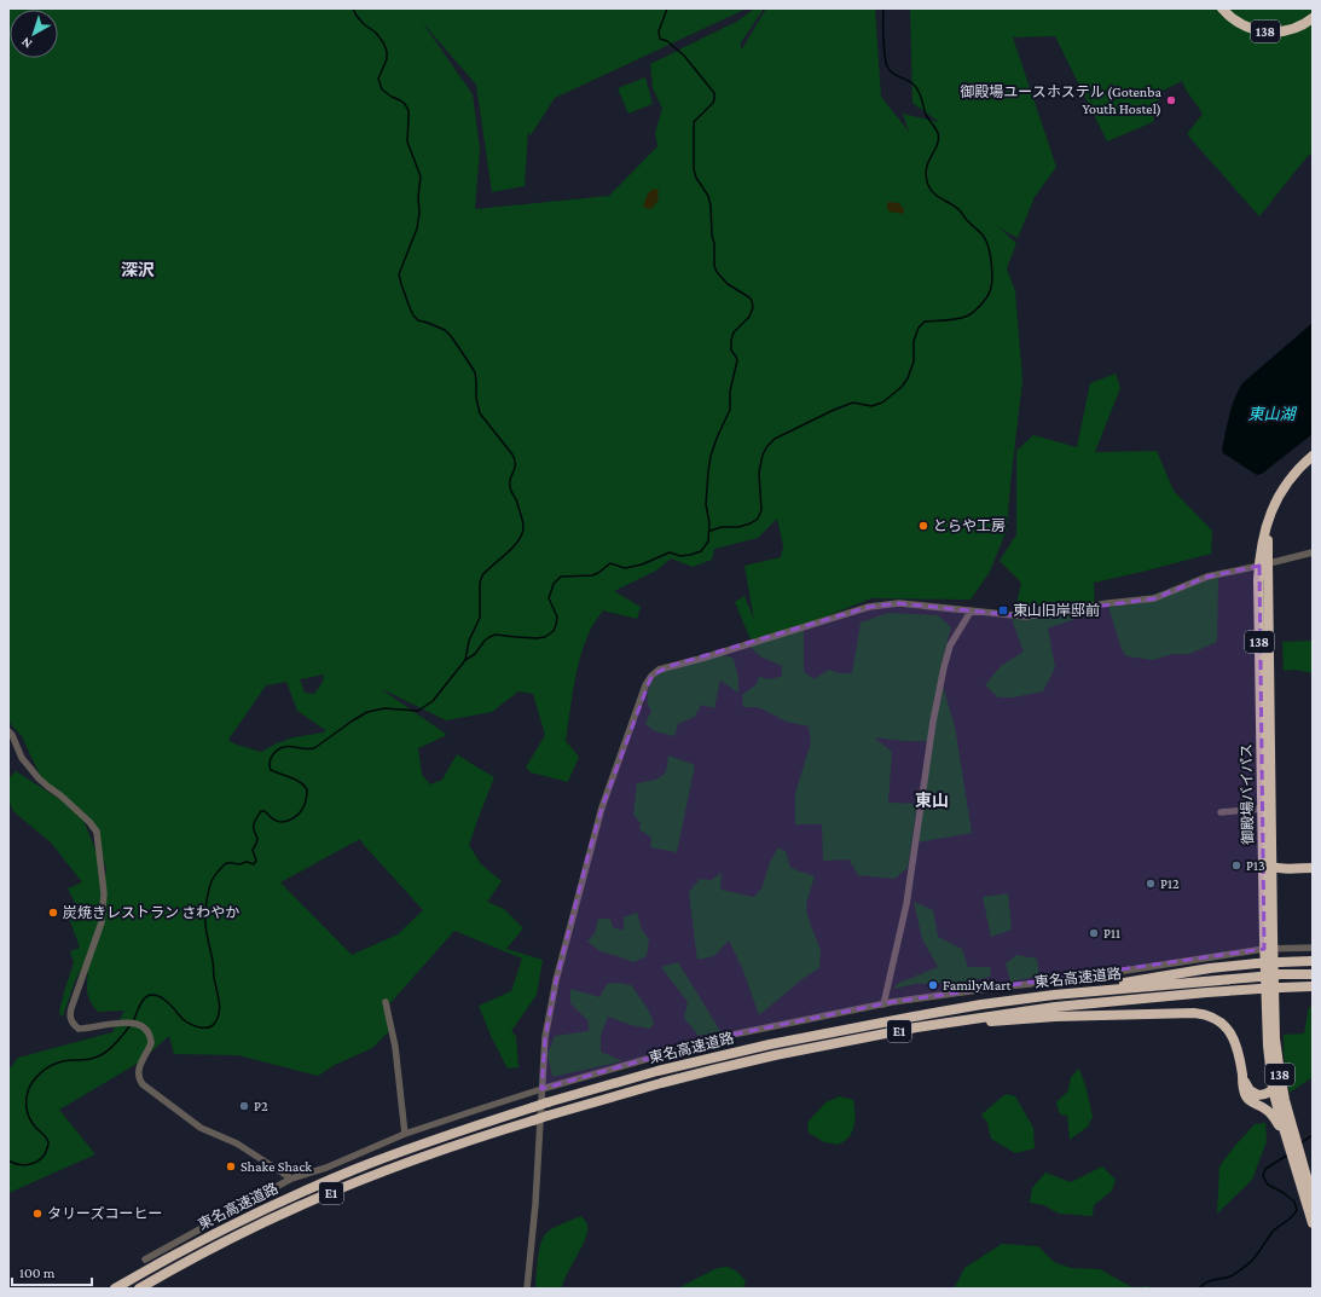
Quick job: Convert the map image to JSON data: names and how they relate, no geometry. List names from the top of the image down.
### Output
{
  "streets": {
    "highway": [
      "138",
      "御殿場バイパス",
      "東名高速道路",
      "E1"
    ]
  },
  "districts": ["深沢", "東山"],
  "water": ["東山湖"],
  "places": {
    "other": [
      "御殿場ユースホステル (Gotenba Youth Hostel)",
      "とらや工房",
      "P13",
      "P12",
      "炭焼きレストラン さわやか",
      "P11",
      "FamilyMart",
      "P2",
      "Shake Shack",
      "タリーズコーヒー"
    ],
    "transit": ["東山旧岸邸前"]
  },
  "scale_bar": "100 m",
  "north": "bottom left"
}
